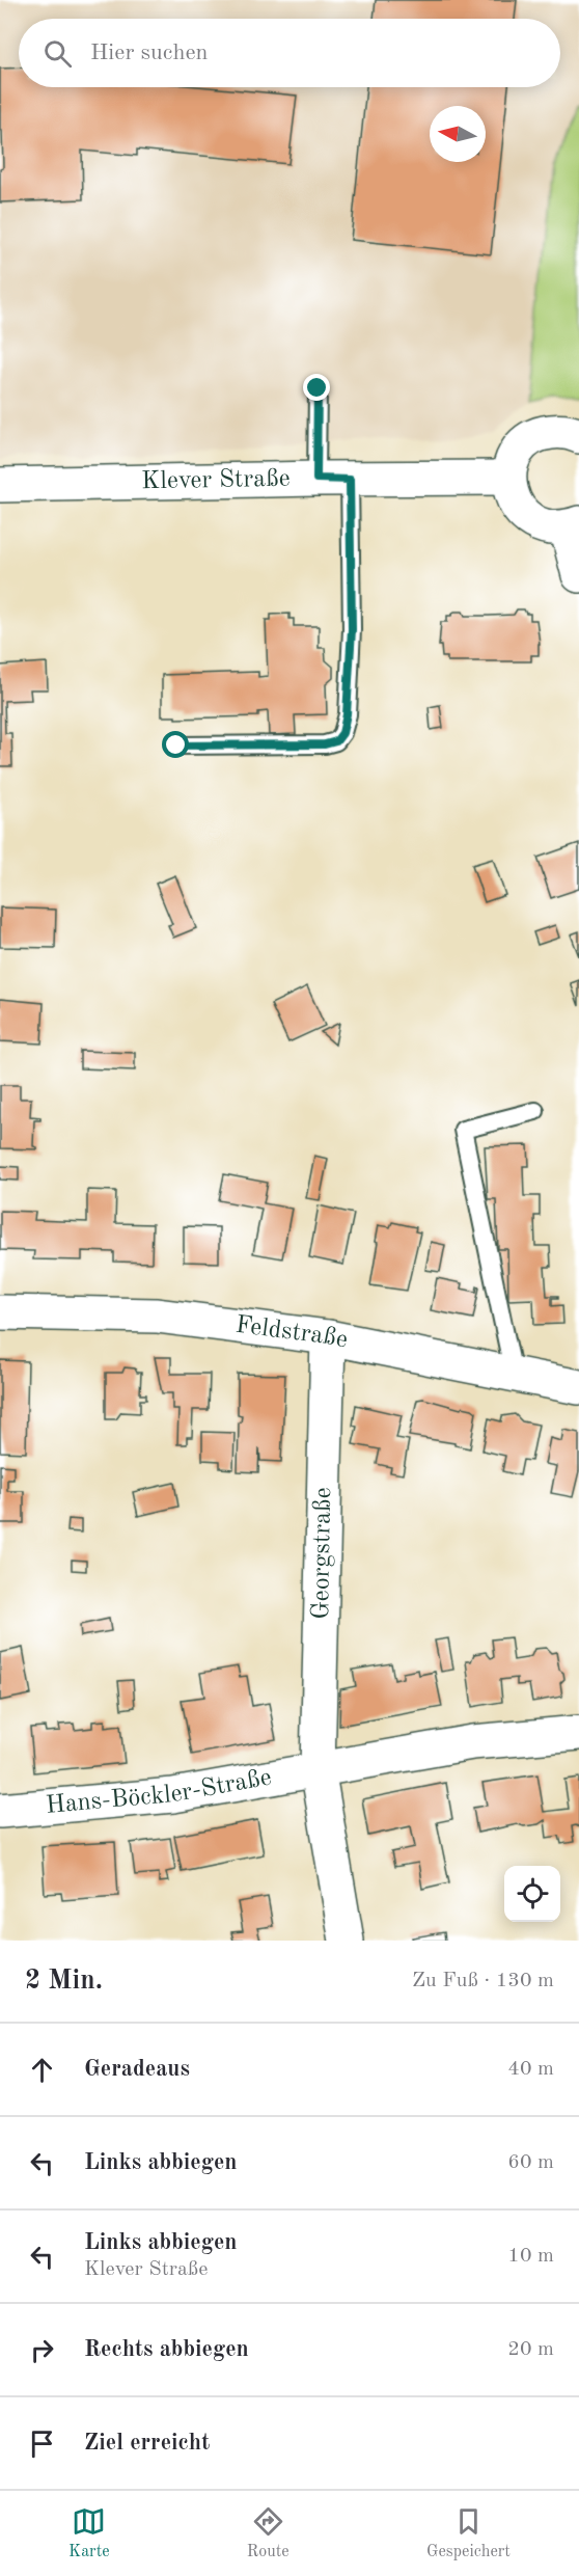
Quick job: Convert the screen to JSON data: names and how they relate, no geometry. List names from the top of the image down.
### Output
{
  "streets": {
    "street": [
      "Klever Straße",
      "Feldstraße",
      "Georgstraße",
      "Hans-Böckler-Straße"
    ]
  },
  "crossings": [
    ["Feldstraße", "Georgstraße"],
    ["Georgstraße", "Hans-Böckler-Straße"]
  ],
  "north": "left",
  "page": {
    "search": "Hier suchen",
    "heading": ["2 Min.", "Zu Fuß · 130 m"],
    "list": [
      ["Geradeaus", "40 m"],
      ["Links abbiegen", "60 m"],
      ["Links abbiegen", "Klever Straße", "10 m"],
      ["Rechts abbiegen", "20 m"],
      "Ziel erreicht"
    ],
    "nav": ["Karte", "Route", "Gespeichert"]
  }
}
